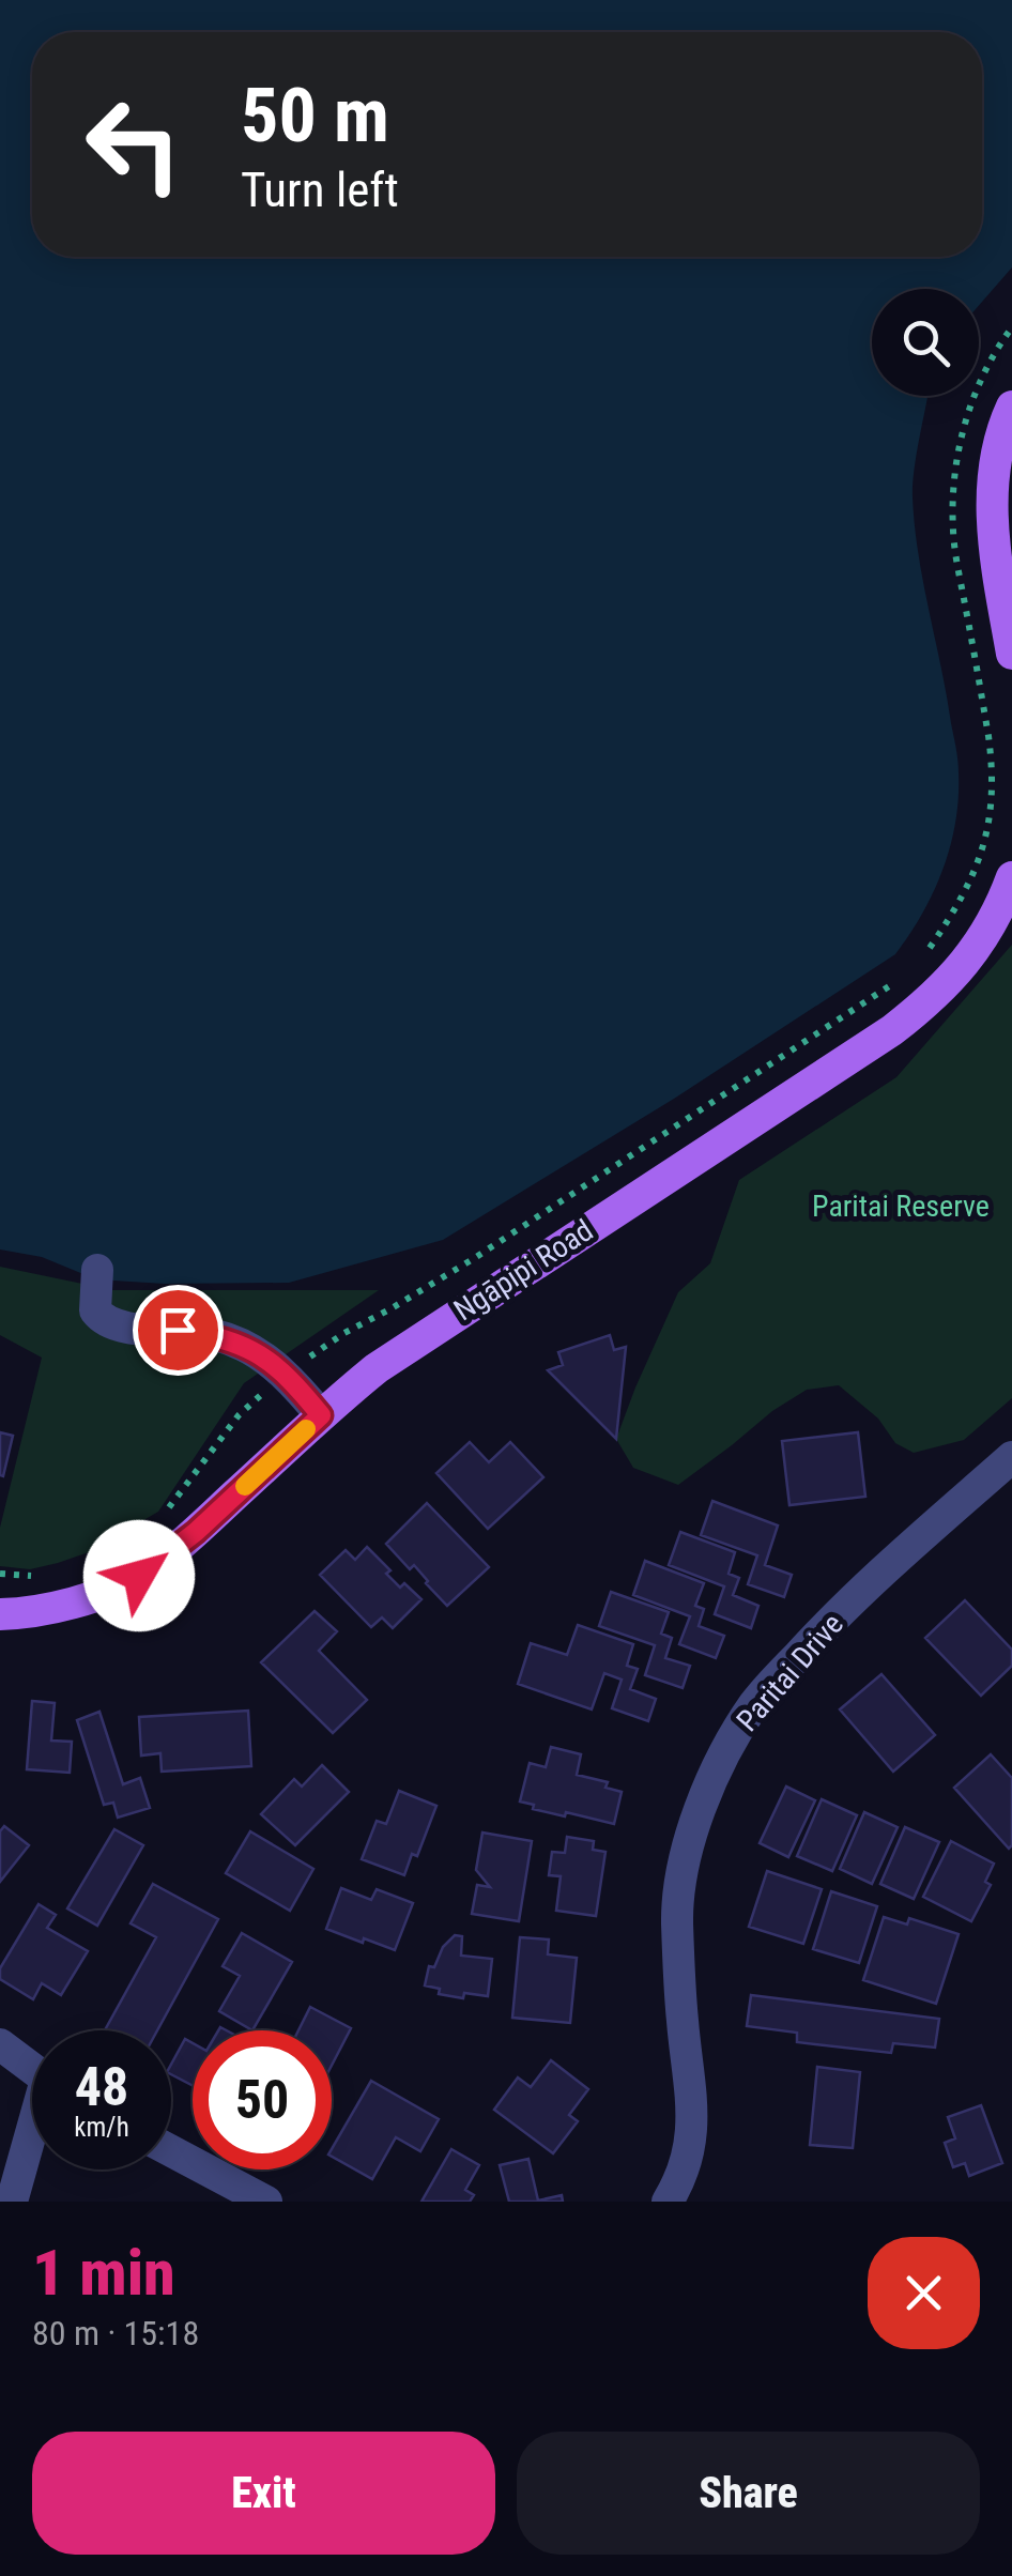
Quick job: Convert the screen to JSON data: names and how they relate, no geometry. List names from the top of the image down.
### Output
{
  "streets": {
    "main road": ["Ngāpipi Road"],
    "street": ["Paritai Drive"]
  },
  "parks": ["Paritai Reserve"],
  "page": {
    "turn": ["50 m", "Turn left"],
    "speed": "48 km/h",
    "limit": "50",
    "heading": ["1 min", "80 m · 15:18"],
    "buttons": ["Exit", "Share"]
  }
}
